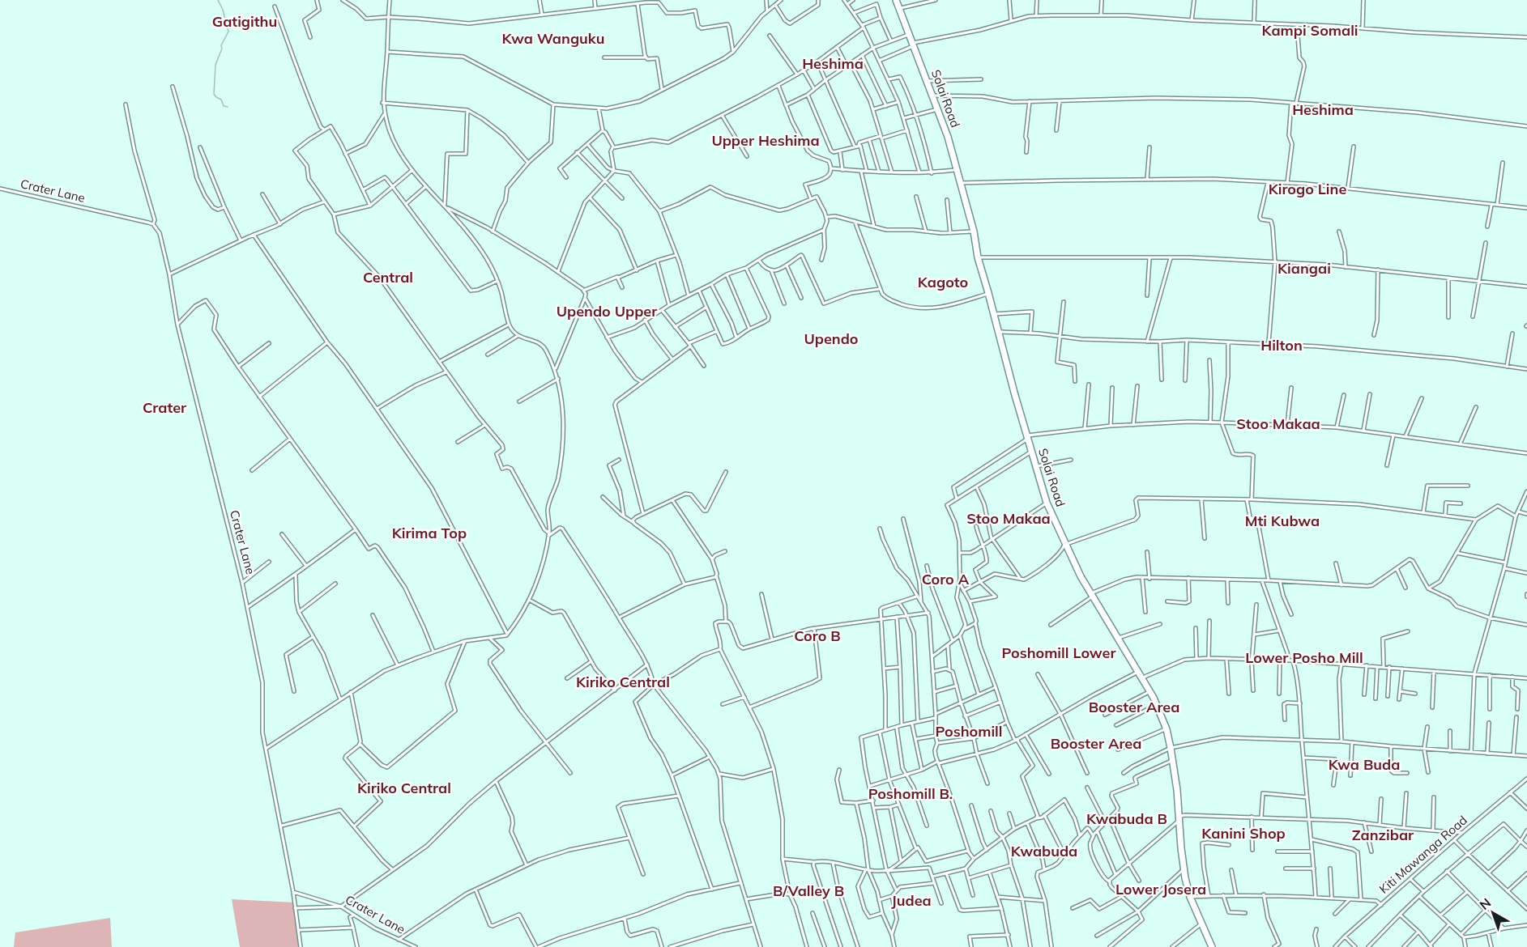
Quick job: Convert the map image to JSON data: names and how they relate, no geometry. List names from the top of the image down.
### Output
{
  "streets": {
    "highway": ["Solai Road"],
    "street": ["Crater Lane", "Kiti Mawanga Road"]
  },
  "districts": [
    "Gatigithu",
    "Kampi Somali",
    "Kwa Wanguku",
    "Heshima",
    "Heshima",
    "Upper Heshima",
    "Kirogo Line",
    "Kiangai",
    "Central",
    "Kagoto",
    "Upendo Upper",
    "Upendo",
    "Hilton",
    "Crater",
    "Stoo Makaa",
    "Stoo Makaa",
    "Mti Kubwa",
    "Kirima Top",
    "Coro A",
    "Coro B",
    "Poshomill Lower",
    "Lower Posho Mill",
    "Kiriko Central",
    "Booster Area",
    "Poshomill",
    "Booster Area",
    "Kwa Buda",
    "Kiriko Central",
    "Poshomill B.",
    "Kwabuda B",
    "Kanini Shop",
    "Zanzibar",
    "Kwabuda",
    "Lower Josera",
    "B/Valley B",
    "Judea"
  ],
  "north": "top left"
}
